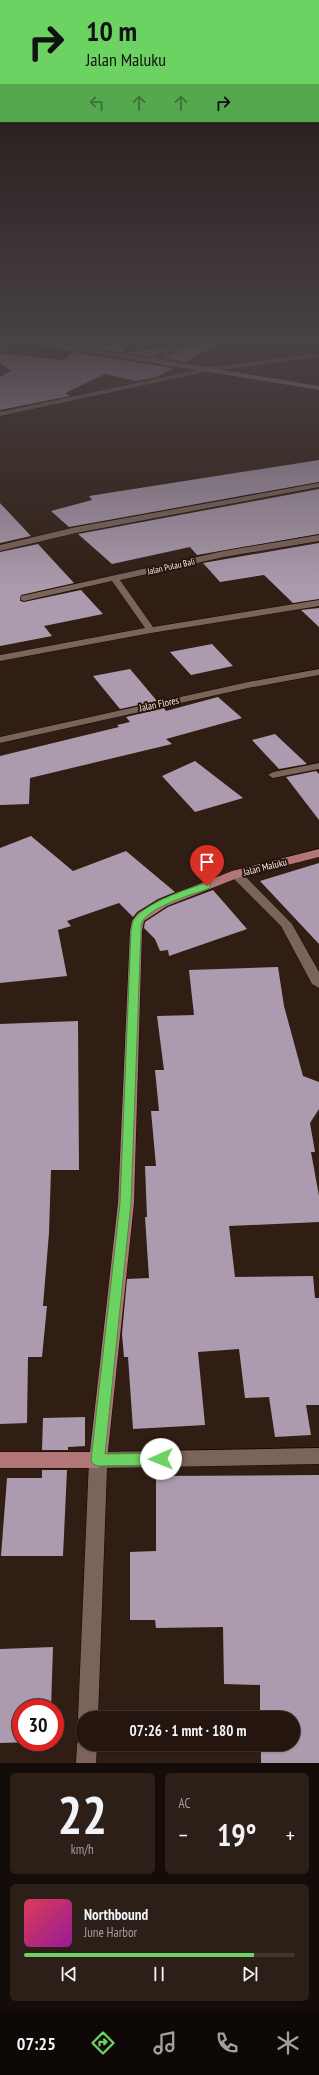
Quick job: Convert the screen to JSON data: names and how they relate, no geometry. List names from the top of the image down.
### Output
{
  "streets": {
    "main road": ["Jalan Maluku"],
    "street": ["Jalan Pulau Bali", "Jalan Flores"]
  },
  "page": {
    "turn": ["10 m", "Jalan Maluku"],
    "limit": "30",
    "trip": "07:26 · 1 mnt · 180 m",
    "tile": [
      ["22", "km/h"],
      "AC"
    ],
    "heat": ["−", "19°", "+"],
    "song": ["Northbound", "June Harbor"],
    "tabs": "07:25"
  }
}
